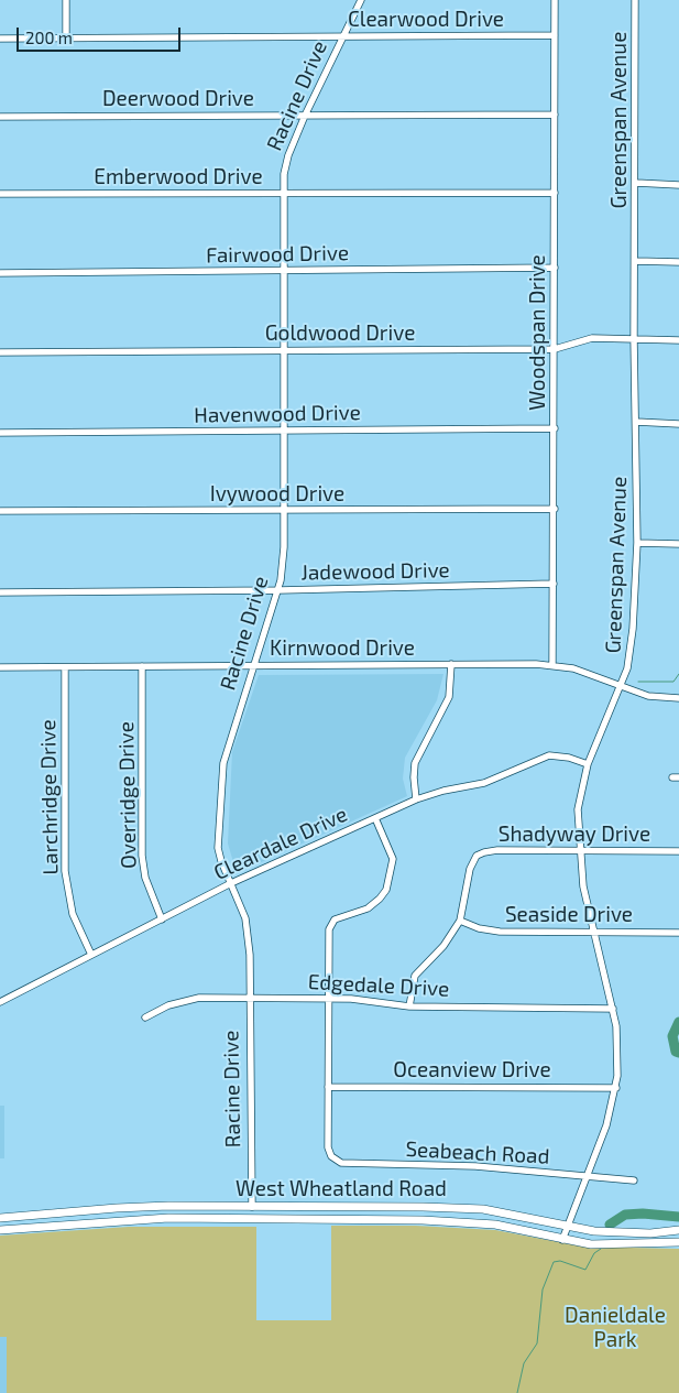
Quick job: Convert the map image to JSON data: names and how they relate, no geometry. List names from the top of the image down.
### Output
{
  "streets": {
    "main road": ["Racine Drive", "West Wheatland Road"],
    "street": [
      "Clearwood Drive",
      "Deerwood Drive",
      "Greenspan Avenue",
      "Emberwood Drive",
      "Fairwood Drive",
      "Woodspan Drive",
      "Goldwood Drive",
      "Havenwood Drive",
      "Ivywood Drive",
      "Jadewood Drive",
      "Kirnwood Drive",
      "Overridge Drive",
      "Larchridge Drive",
      "Shadyway Drive",
      "Cleardale Drive",
      "Seaside Drive",
      "Edgedale Drive",
      "Oceanview Drive",
      "Seabeach Road"
    ]
  },
  "crossings": [
    ["Clearwood Drive", "Racine Drive"],
    ["Clearwood Drive", "Woodspan Drive"],
    ["Racine Drive", "Deerwood Drive"],
    ["Racine Drive", "Emberwood Drive"],
    ["Racine Drive", "Fairwood Drive"],
    ["Racine Drive", "Goldwood Drive"],
    ["Racine Drive", "Havenwood Drive"],
    ["Racine Drive", "Ivywood Drive"],
    ["Racine Drive", "Jadewood Drive"],
    ["Racine Drive", "Kirnwood Drive"],
    ["Racine Drive", "Cleardale Drive"],
    ["Racine Drive", "Edgedale Drive"],
    ["Racine Drive", "West Wheatland Road"],
    ["Deerwood Drive", "Woodspan Drive"],
    ["Greenspan Avenue", "Goldwood Drive"],
    ["Greenspan Avenue", "Kirnwood Drive"],
    ["Greenspan Avenue", "Shadyway Drive"],
    ["Greenspan Avenue", "Cleardale Drive"],
    ["Greenspan Avenue", "Seaside Drive"],
    ["Greenspan Avenue", "Edgedale Drive"],
    ["Greenspan Avenue", "Oceanview Drive"],
    ["Greenspan Avenue", "Seabeach Road"],
    ["Greenspan Avenue", "West Wheatland Road"],
    ["Emberwood Drive", "Woodspan Drive"],
    ["Fairwood Drive", "Woodspan Drive"],
    ["Woodspan Drive", "Goldwood Drive"],
    ["Woodspan Drive", "Havenwood Drive"],
    ["Woodspan Drive", "Ivywood Drive"],
    ["Woodspan Drive", "Jadewood Drive"],
    ["Woodspan Drive", "Kirnwood Drive"],
    ["Kirnwood Drive", "Overridge Drive"],
    ["Kirnwood Drive", "Larchridge Drive"],
    ["Overridge Drive", "Cleardale Drive"],
    ["Larchridge Drive", "Cleardale Drive"],
    ["Shadyway Drive", "Seaside Drive"],
    ["Shadyway Drive", "Edgedale Drive"],
    ["Oceanview Drive", "Seabeach Road"]
  ],
  "parks": ["Danieldale Park"],
  "scale_bar": "200 m"
}
